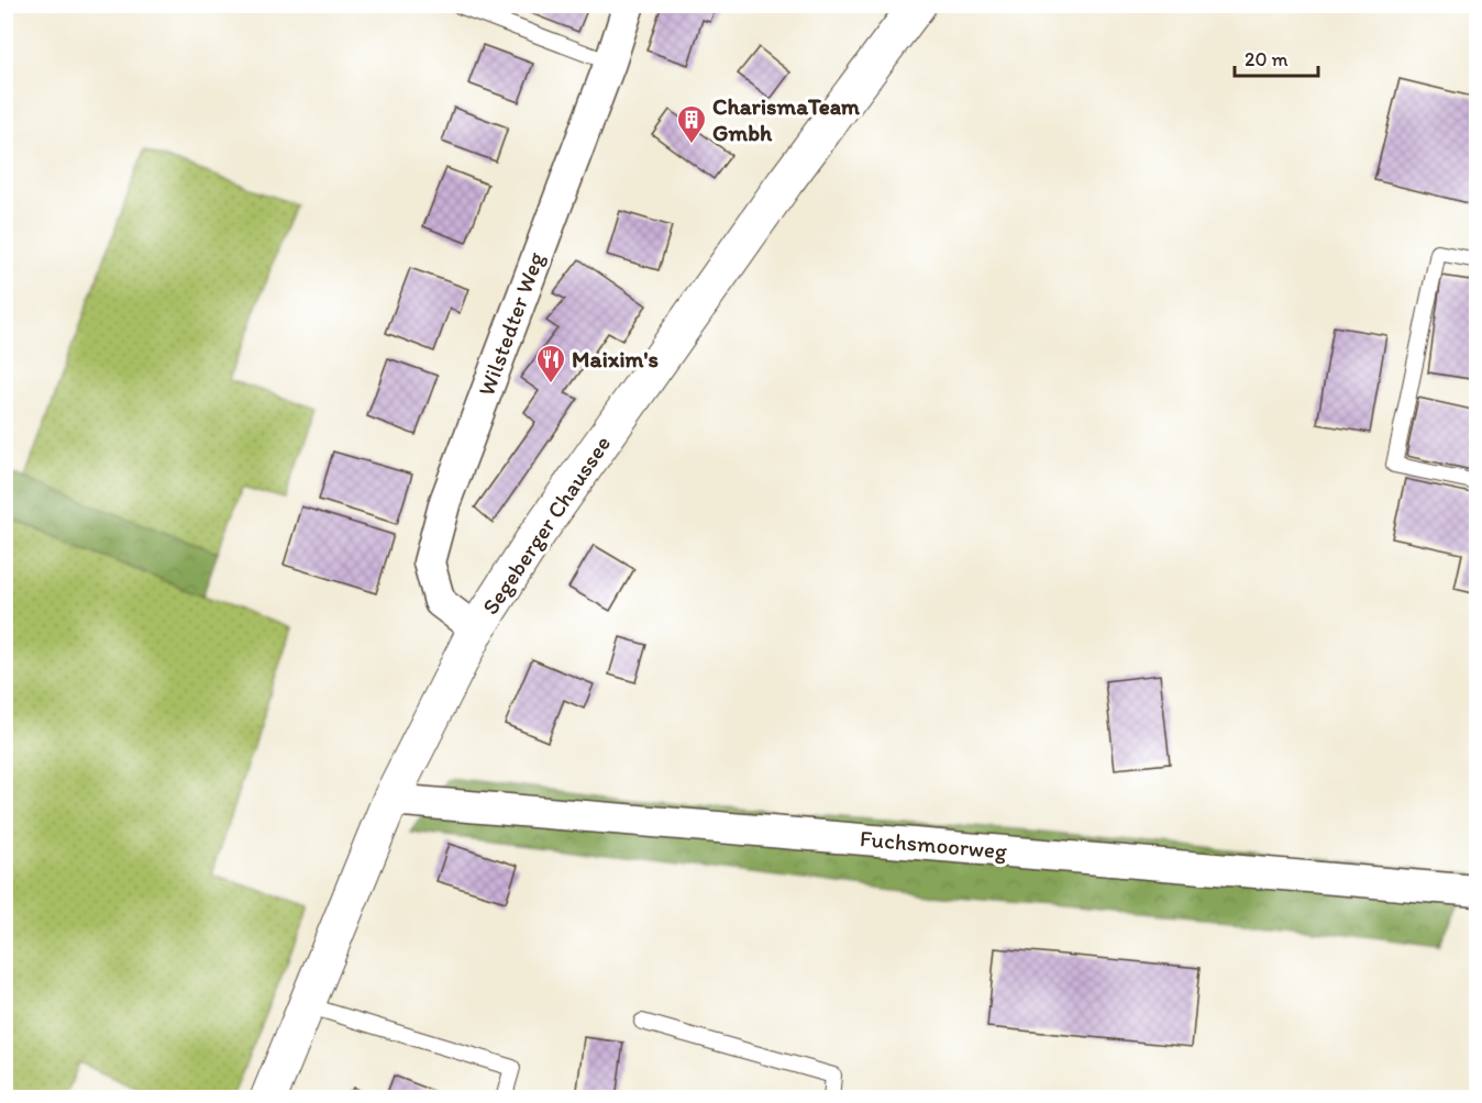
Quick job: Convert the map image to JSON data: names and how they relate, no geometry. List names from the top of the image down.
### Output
{
  "streets": {
    "main road": ["Segeberger Chaussee"],
    "street": ["Wilstedter Weg", "Fuchsmoorweg"]
  },
  "crossings": [
    ["Wilstedter Weg", "Segeberger Chaussee"],
    ["Segeberger Chaussee", "Fuchsmoorweg"]
  ],
  "places": {
    "building": ["CharismaTeam Gmbh"],
    "restaurant": ["Maixim's"]
  },
  "scale_bar": "20 m"
}
